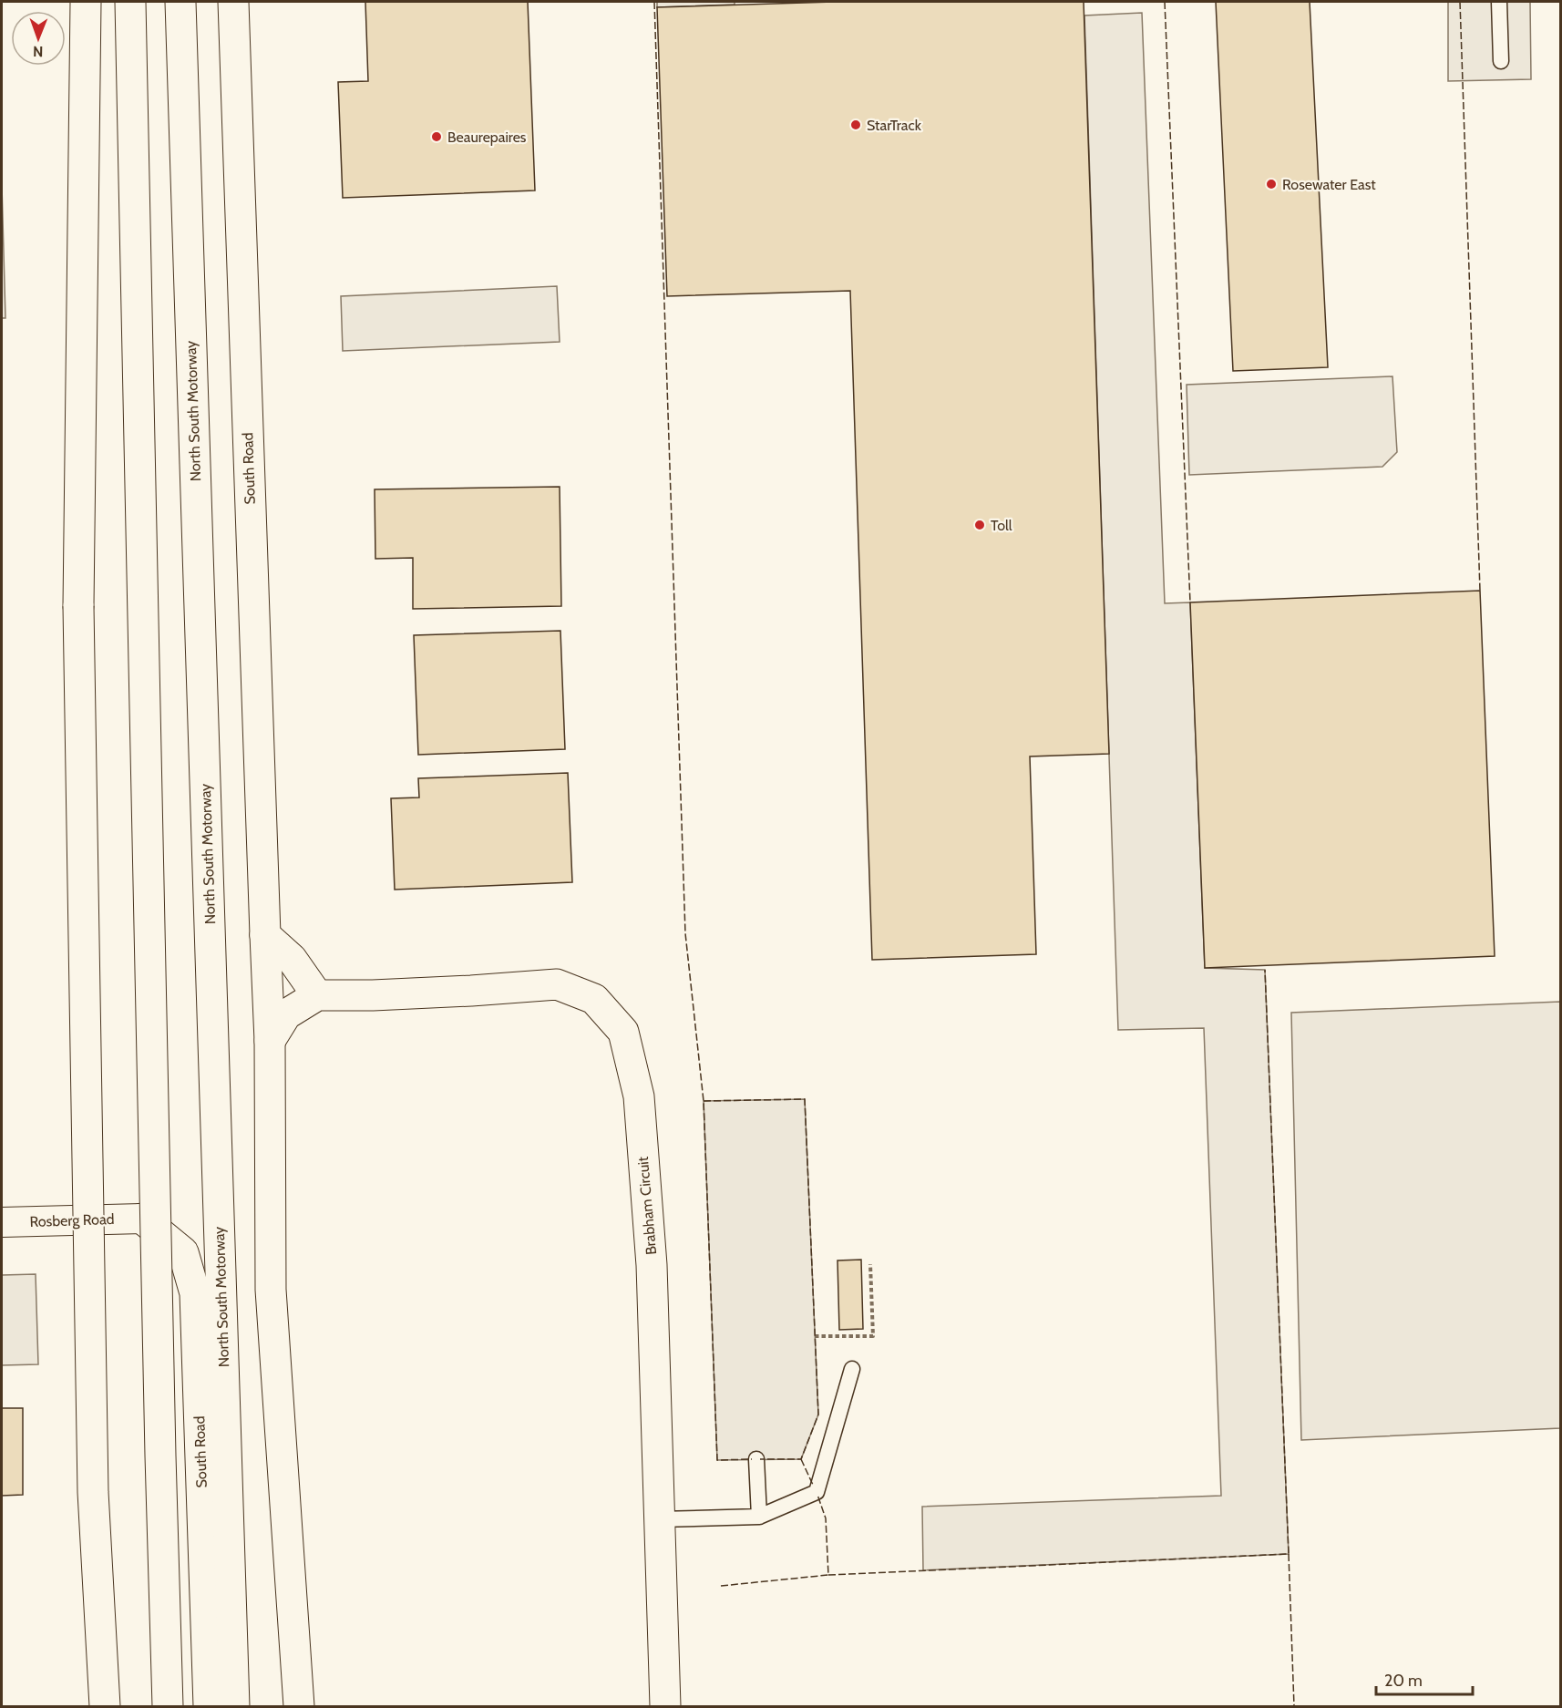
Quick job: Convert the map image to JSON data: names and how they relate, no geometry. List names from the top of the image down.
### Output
{
  "streets": {
    "main road": ["North South Motorway", "South Road", "Brabham Circuit"],
    "street": ["Rosberg Road"]
  },
  "crossings": [
    ["South Road", "Rosberg Road"]
  ],
  "places": [
    "StarTrack",
    "Beaurepaires",
    "Rosewater East",
    "Toll"
  ],
  "scale_bar": "20 m",
  "north": "bottom"
}
